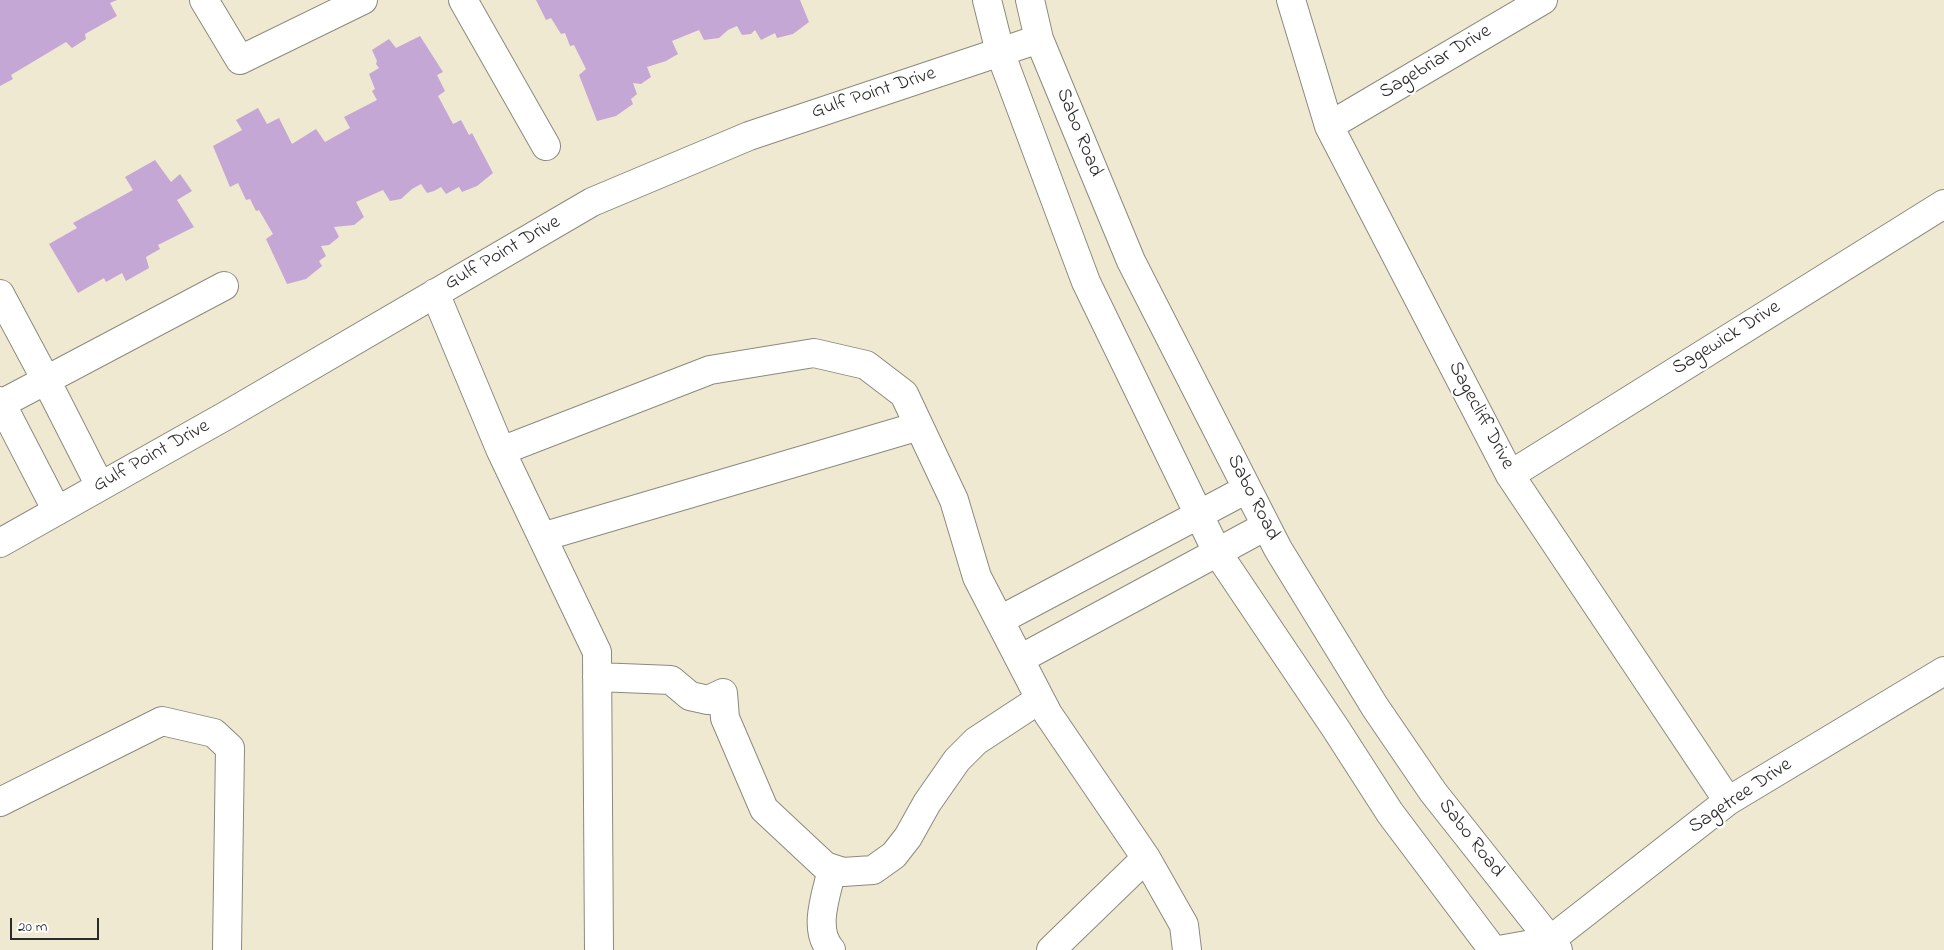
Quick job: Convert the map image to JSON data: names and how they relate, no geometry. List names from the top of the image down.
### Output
{
  "streets": {
    "street": [
      "Sagebriar Drive",
      "Gulf Point Drive",
      "Sabo Road",
      "Sagewick Drive",
      "Sagecliff Drive",
      "Sagetree Drive"
    ]
  },
  "crossings": [
    ["Sagebriar Drive", "Sagecliff Drive"],
    ["Gulf Point Drive", "Sabo Road"],
    ["Sabo Road", "Sagetree Drive"],
    ["Sagewick Drive", "Sagecliff Drive"],
    ["Sagecliff Drive", "Sagetree Drive"]
  ],
  "scale_bar": "20 m"
}
